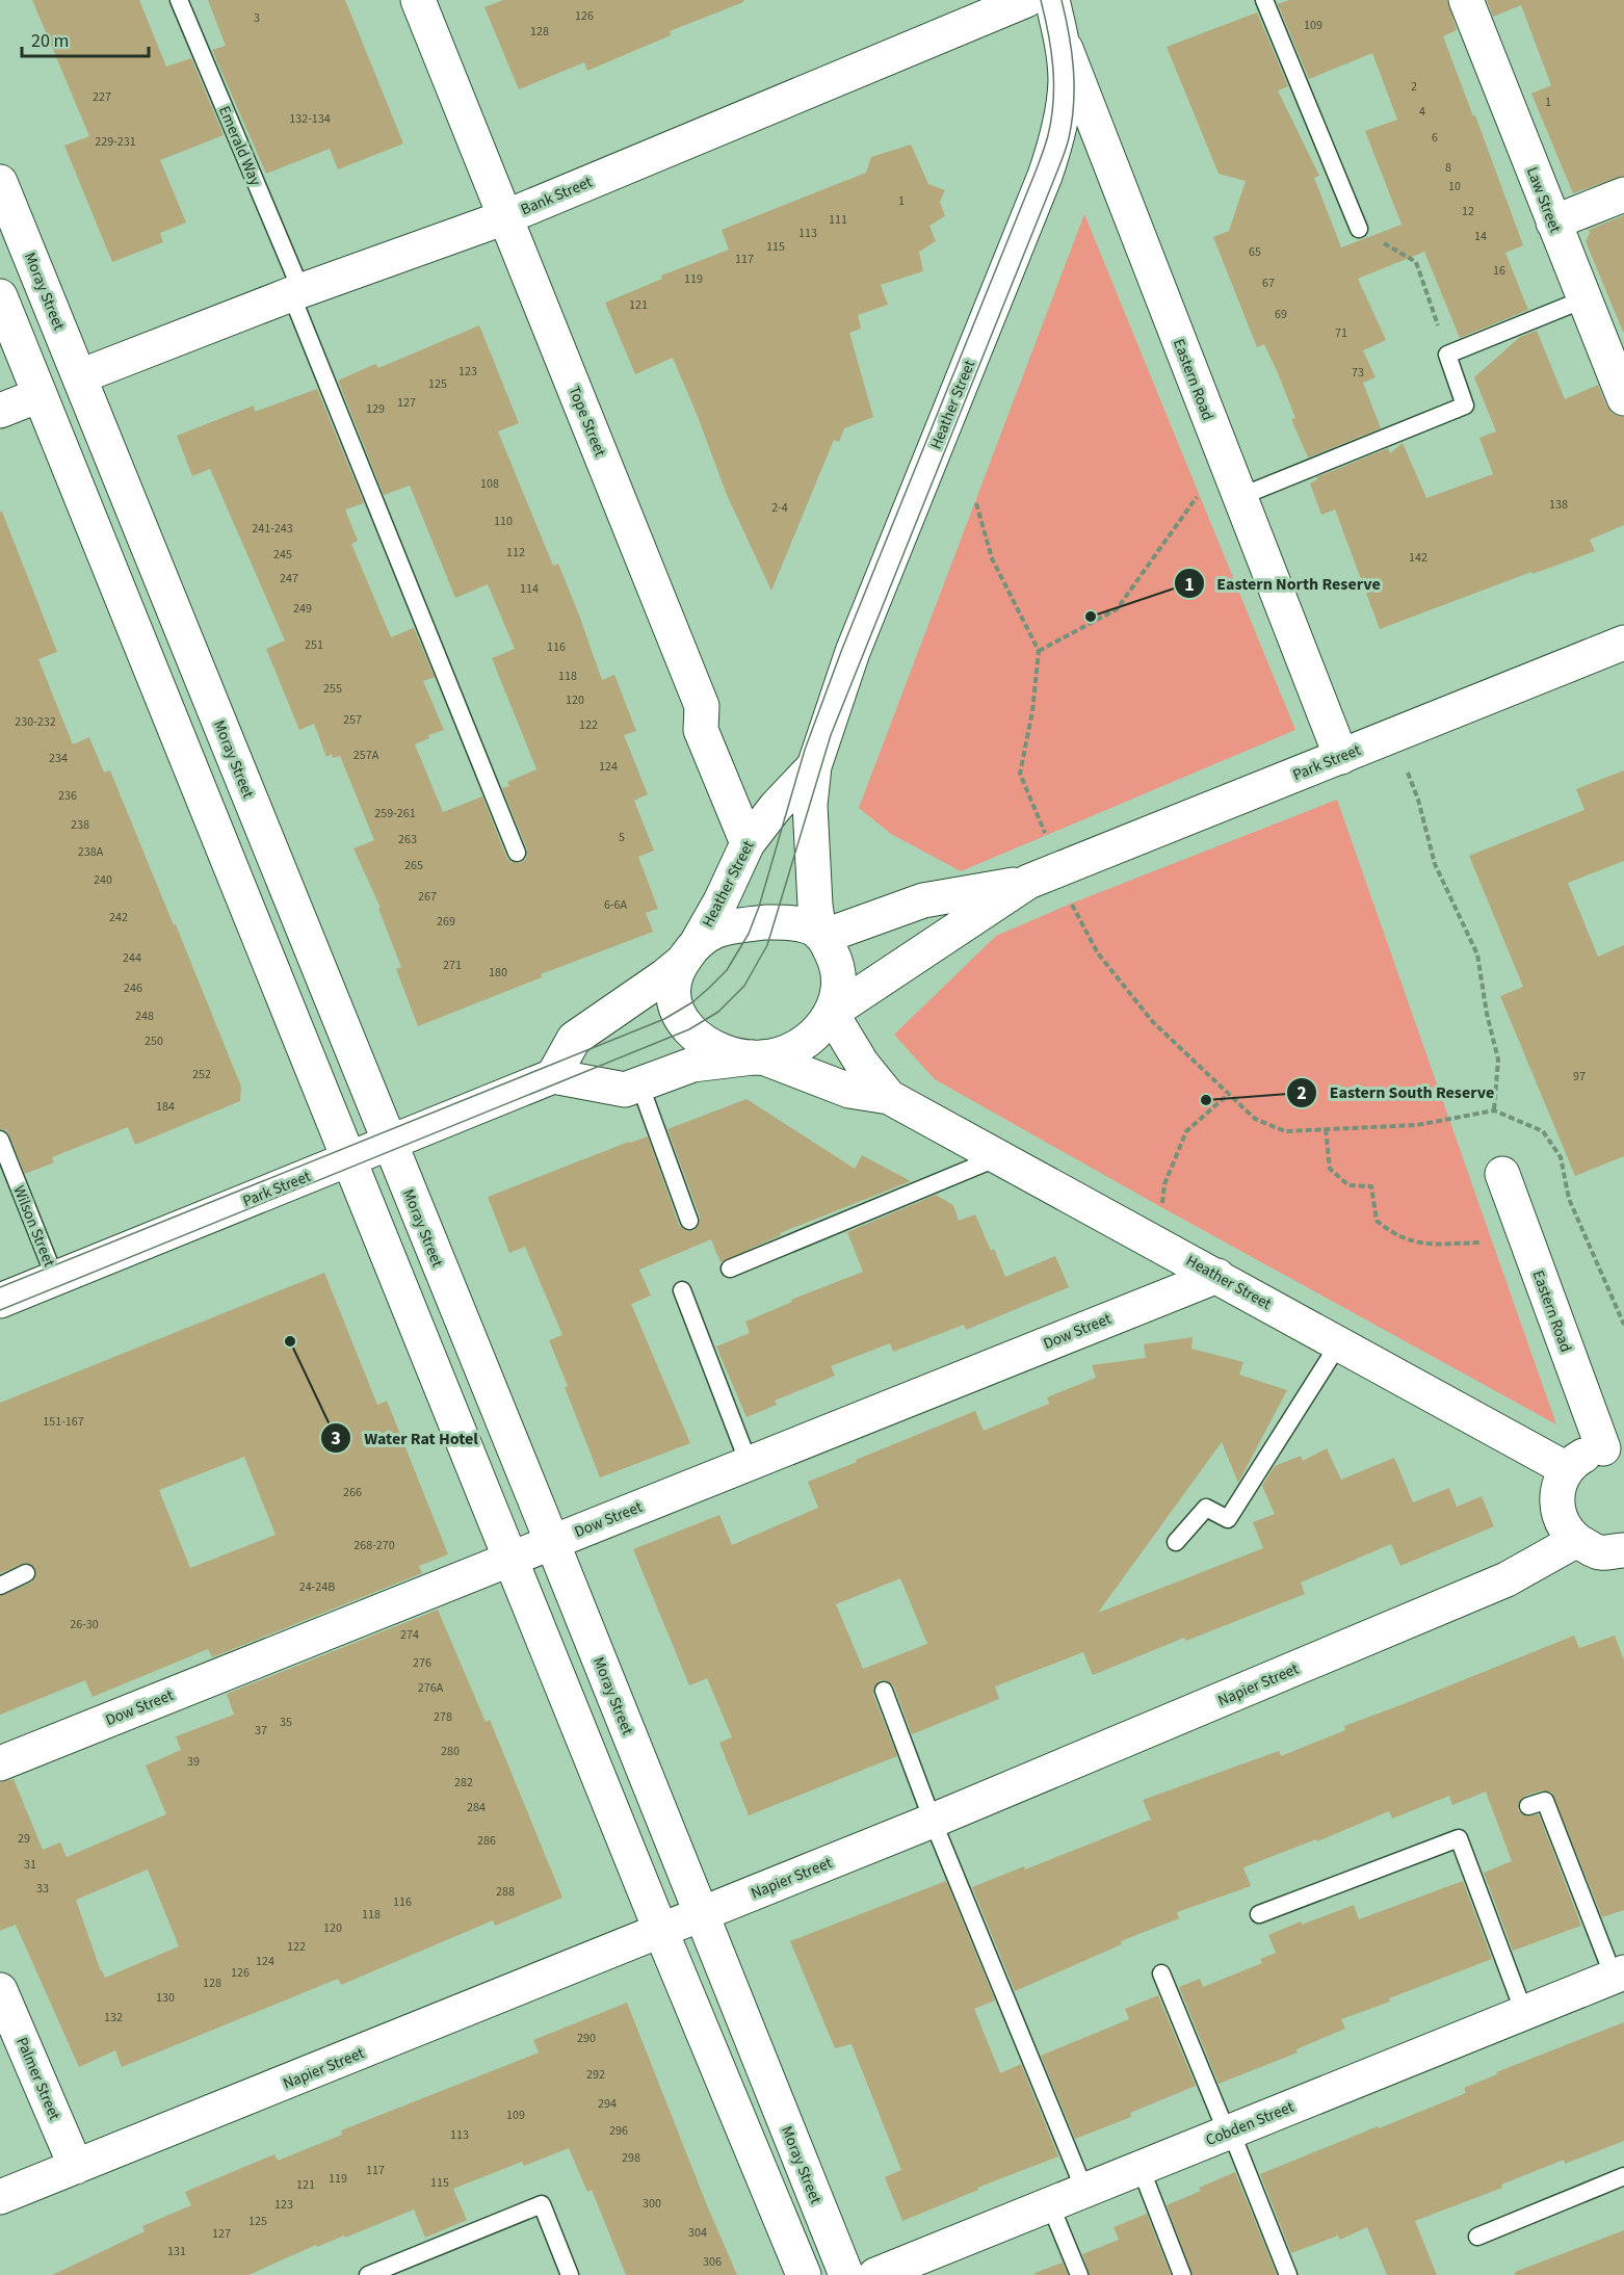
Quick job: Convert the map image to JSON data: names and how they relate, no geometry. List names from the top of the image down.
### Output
{
  "streets": {
    "street": [
      "Bank Street",
      "Law Street",
      "Moray Street",
      "Eastern Road",
      "Heather Street",
      "Tope Street",
      "Park Street",
      "Dow Street",
      "Napier Street",
      "Palmer Street",
      "Cobden Street"
    ],
    "lane": ["Emerald Way", "Wilson Street"]
  },
  "crossings": [
    ["Emerald Way", "Bank Street"],
    ["Bank Street", "Moray Street"],
    ["Bank Street", "Tope Street"],
    ["Moray Street", "Park Street"],
    ["Moray Street", "Dow Street"],
    ["Moray Street", "Napier Street"],
    ["Eastern Road", "Heather Street"],
    ["Eastern Road", "Park Street"],
    ["Heather Street", "Tope Street"],
    ["Heather Street", "Park Street"],
    ["Heather Street", "Dow Street"],
    ["Park Street", "Wilson Street"],
    ["Napier Street", "Palmer Street"]
  ],
  "places": ["Eastern North Reserve", "Eastern South Reserve", "Water Rat Hotel"],
  "house_numbers": [
    "126",
    "3",
    "109",
    "128",
    "2",
    "227",
    "1",
    "4",
    "132-134",
    "6",
    "229-231",
    "8",
    "10",
    "1",
    "12",
    "111",
    "113",
    "14",
    "115",
    "65",
    "117",
    "16",
    "119",
    "67",
    "121",
    "69",
    "71",
    "123",
    "73",
    "125",
    "127",
    "129",
    "108",
    "138",
    "2-4",
    "110",
    "241-243",
    "112",
    "245",
    "142",
    "247",
    "114",
    "249",
    "251",
    "116",
    "118",
    "255",
    "120",
    "257",
    "230-232",
    "122",
    "257A",
    "234",
    "124",
    "236",
    "259-261",
    "238",
    "5",
    "263",
    "238A",
    "265",
    "240",
    "267",
    "6-6A",
    "242",
    "269",
    "244",
    "271",
    "180",
    "246",
    "248",
    "250",
    "252",
    "97",
    "184",
    "151-167",
    "266",
    "268-270",
    "24-24B",
    "26-30",
    "274",
    "276",
    "276A",
    "278",
    "35",
    "37",
    "280",
    "39",
    "282",
    "284",
    "29",
    "286",
    "31",
    "33",
    "288",
    "116",
    "118",
    "120",
    "122",
    "124",
    "126",
    "128",
    "130",
    "132",
    "290",
    "292",
    "294",
    "109",
    "296",
    "113",
    "298",
    "117",
    "119",
    "115",
    "121",
    "300",
    "123",
    "125",
    "304",
    "127",
    "131",
    "306"
  ],
  "scale_bar": "20 m"
}
